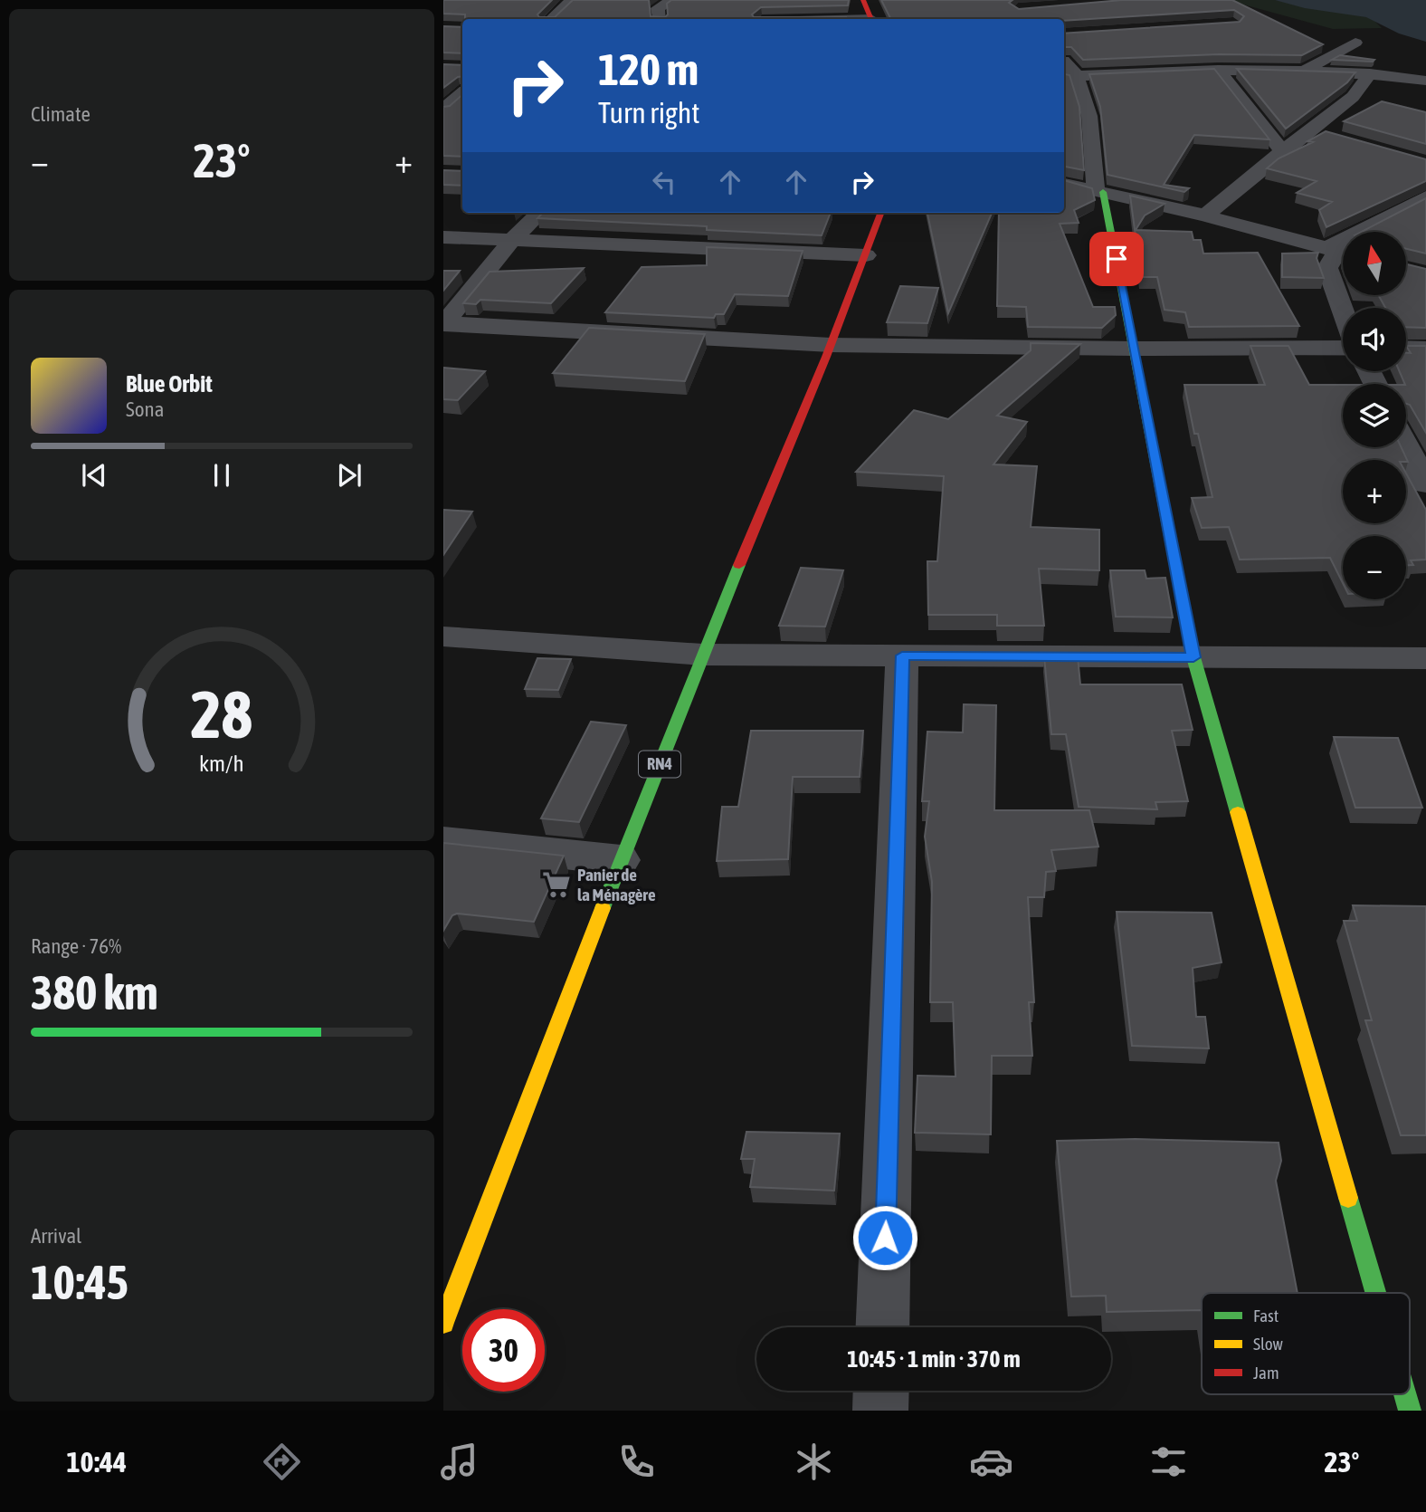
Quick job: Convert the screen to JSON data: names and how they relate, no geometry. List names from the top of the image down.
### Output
{
  "streets": {
    "main road": ["RN4"]
  },
  "places": {
    "supermarket": ["Panier de la Ménagère"]
  },
  "legend": ["Fast", "Slow", "Jam"],
  "north": "top",
  "page": {
    "tile": [
      "Climate",
      ["Range · 76%", "380 km"],
      ["Arrival", "10:45"]
    ],
    "turn": ["120 m", "Turn right"],
    "heat": ["−", "23°", "+"],
    "map_buttons": ["+", "−"],
    "song": ["Blue Orbit", "Sona"],
    "limit": "30",
    "trip": "10:45 · 1 min · 370 m",
    "tabs": ["10:44", "23°"],
    "gauge": ["28", "km/h"]
  }
}
